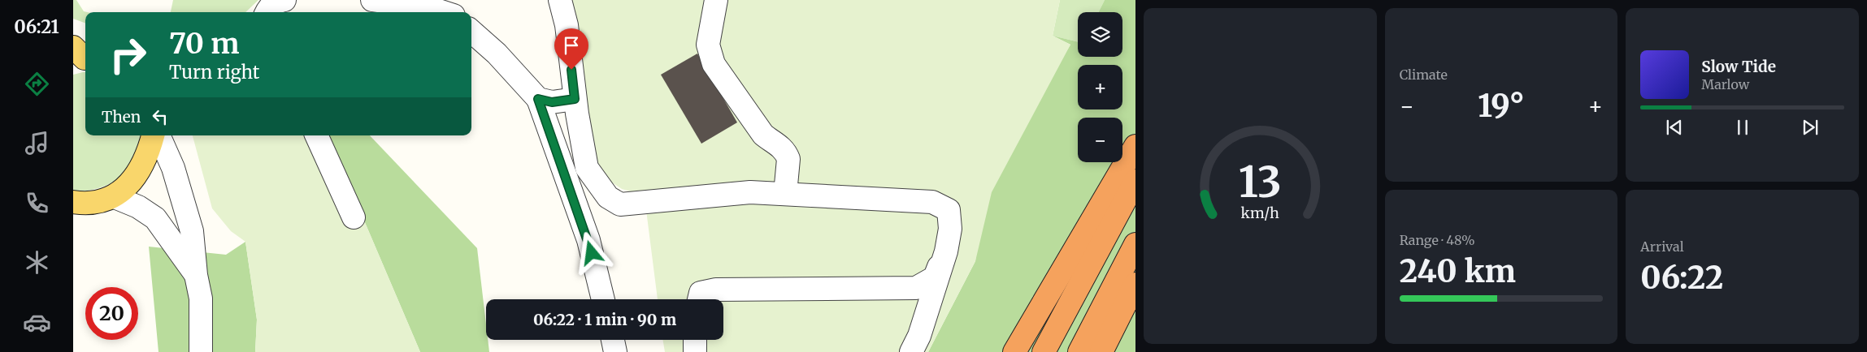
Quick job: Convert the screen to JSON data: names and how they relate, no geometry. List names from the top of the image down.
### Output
{
  "page": {
    "tabs": "06:21",
    "tile": [
      "Climate",
      ["Range · 48%", "240 km"],
      ["Arrival", "06:22"]
    ],
    "map_buttons": ["+", "−"],
    "turn": ["70 m", "Turn right"],
    "song": ["Slow Tide", "Marlow"],
    "heat": ["−", "19°", "+"],
    "then": "Then",
    "limit": "20",
    "trip": "06:22 · 1 min · 90 m",
    "gauge": ["13", "km/h"]
  }
}
